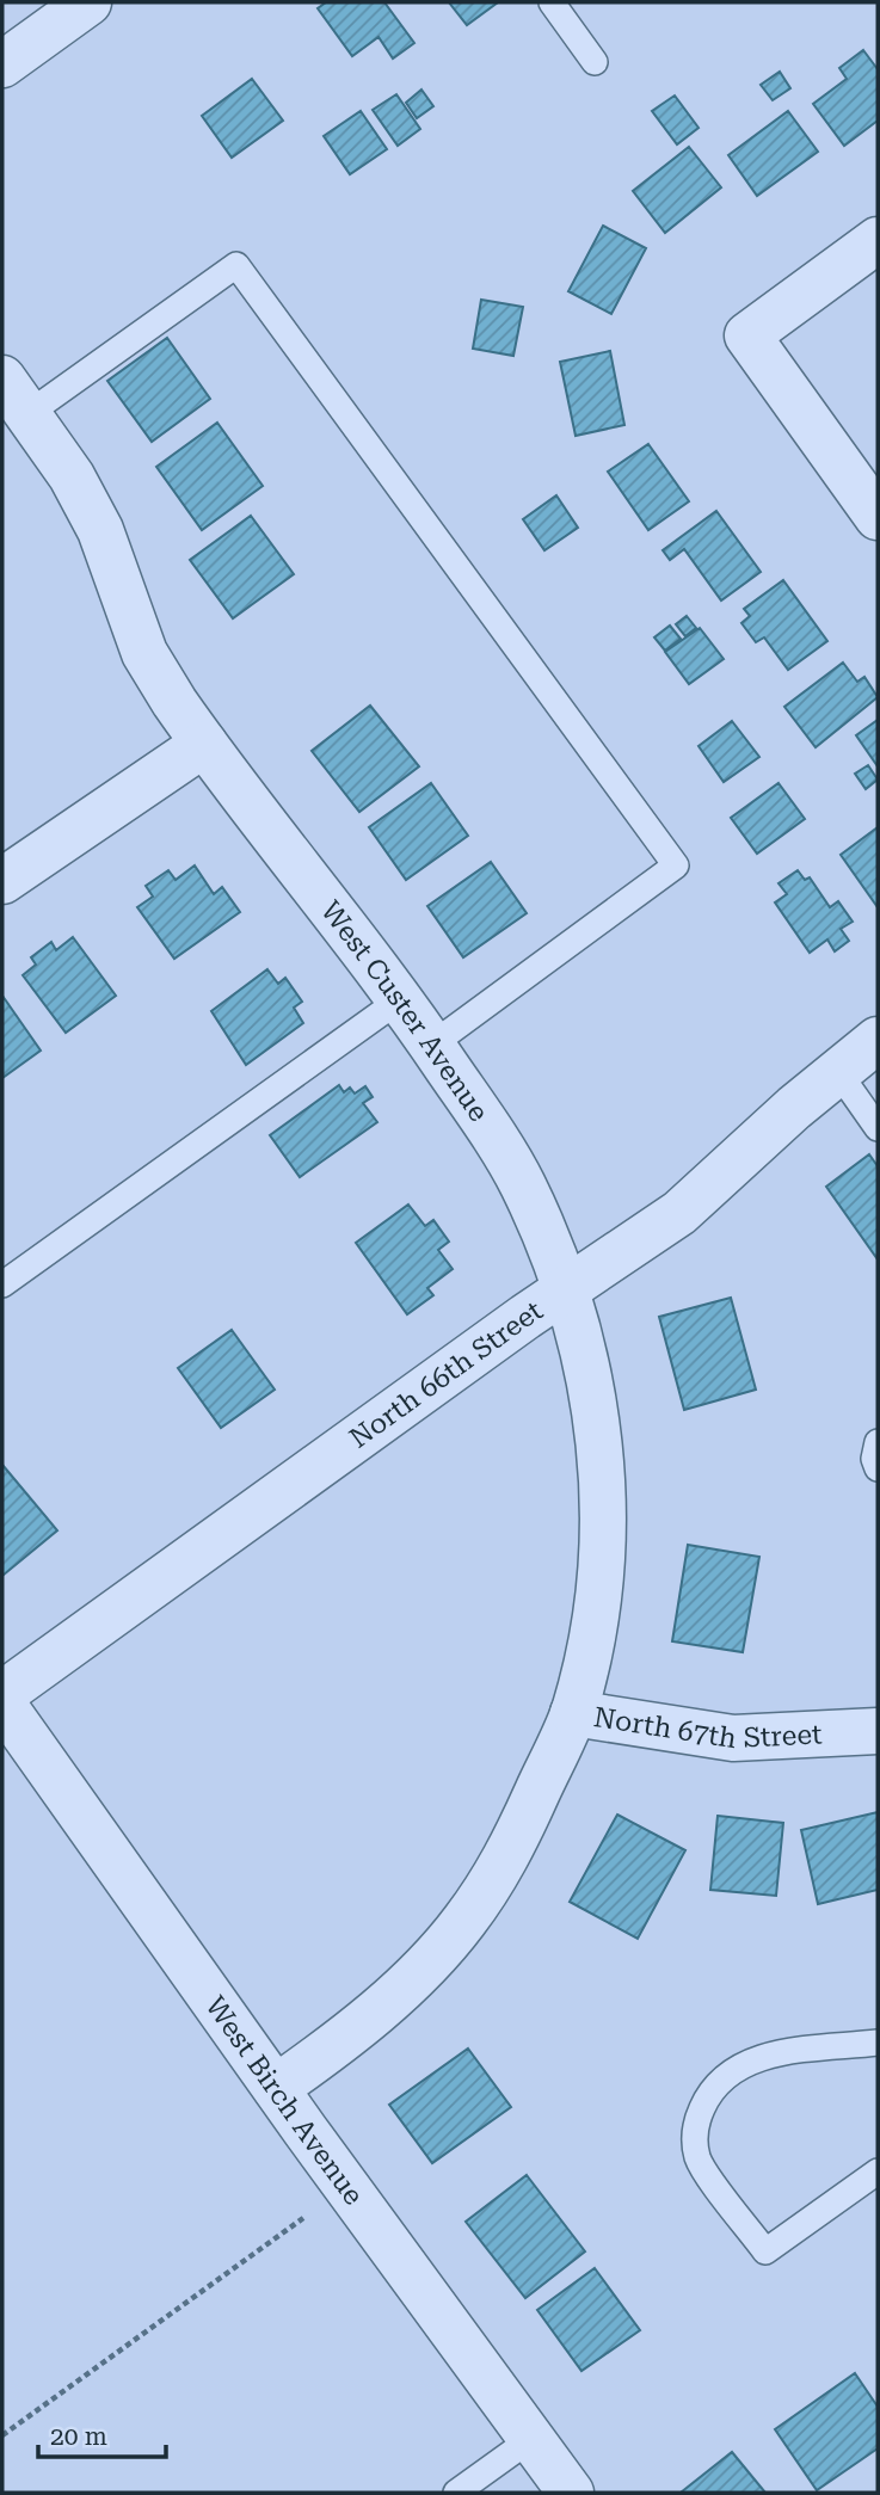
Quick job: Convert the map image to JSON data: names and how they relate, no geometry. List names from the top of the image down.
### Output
{
  "streets": {
    "street": [
      "West Custer Avenue",
      "North 66th Street",
      "North 67th Street",
      "West Birch Avenue"
    ]
  },
  "crossings": [
    ["West Custer Avenue", "North 66th Street"],
    ["West Custer Avenue", "North 67th Street"],
    ["North 67th Street", "West Birch Avenue"]
  ],
  "scale_bar": "20 m"
}
